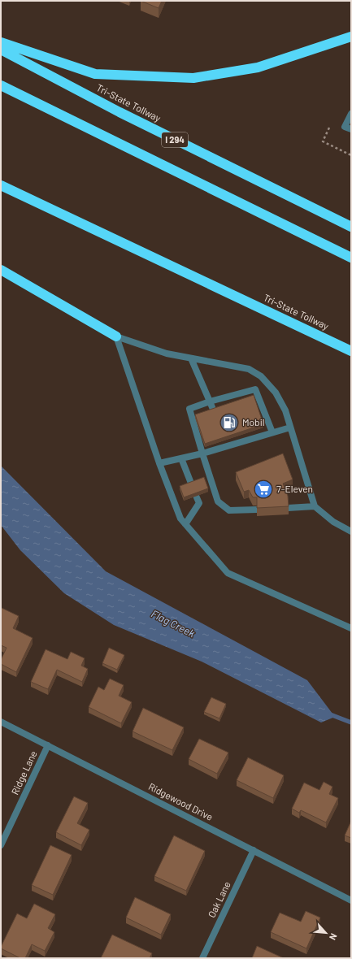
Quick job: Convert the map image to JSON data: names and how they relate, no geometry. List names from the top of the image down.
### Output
{
  "streets": {
    "highway": ["Tri-State Tollway", "I 294"],
    "street": ["Ridge Lane", "Ridgewood Drive", "Oak Lane"]
  },
  "crossings": [
    ["Ridge Lane", "Ridgewood Drive"],
    ["Ridgewood Drive", "Oak Lane"]
  ],
  "water": ["Flag Creek"],
  "places": {
    "fuel station": ["Mobil"],
    "supermarket": ["7-Eleven"]
  },
  "north": "bottom right"
}
